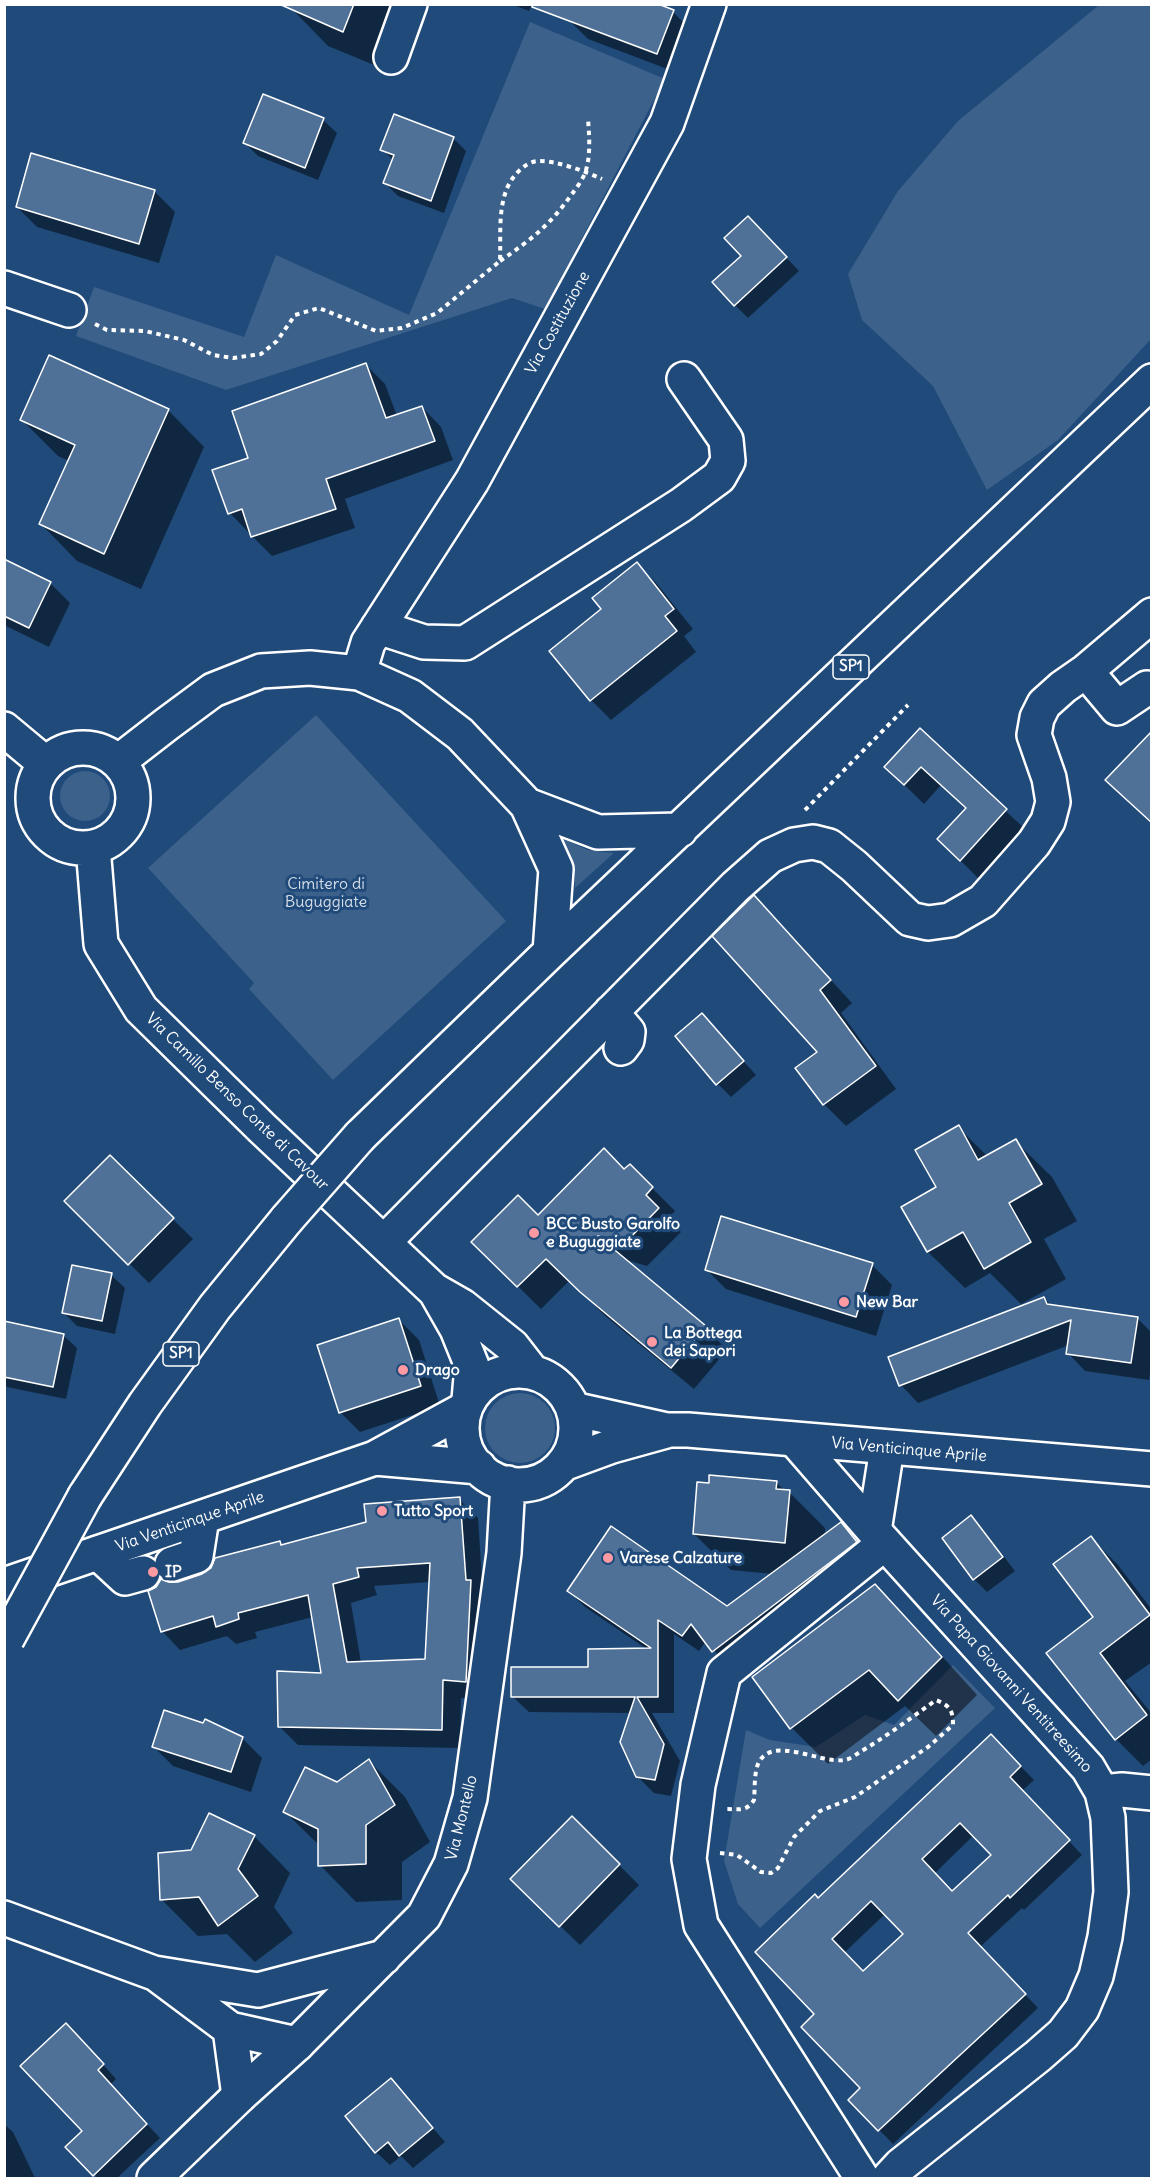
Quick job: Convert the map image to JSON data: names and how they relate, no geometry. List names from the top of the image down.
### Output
{
  "streets": {
    "main road": [
      "Via Costituzione",
      "SP1",
      "Via Camillo Benso Conte di Cavour",
      "Via Venticinque Aprile",
      "Via Papa Giovanni Ventitreesimo",
      "Via Montello"
    ]
  },
  "crossings": [
    ["Via Camillo Benso Conte di Cavour", "Via Venticinque Aprile"],
    ["Via Camillo Benso Conte di Cavour", "Via Montello"],
    ["Via Venticinque Aprile", "Via Papa Giovanni Ventitreesimo"],
    ["Via Venticinque Aprile", "Via Montello"]
  ],
  "parks": ["Cimitero di Buguggiate"],
  "places": [
    "BCC Busto Garolfo e Buguggiate",
    "New Bar",
    "La Bottega dei Sapori",
    "Drago",
    "Tutto Sport",
    "Varese Calzature",
    "IP"
  ]
}
